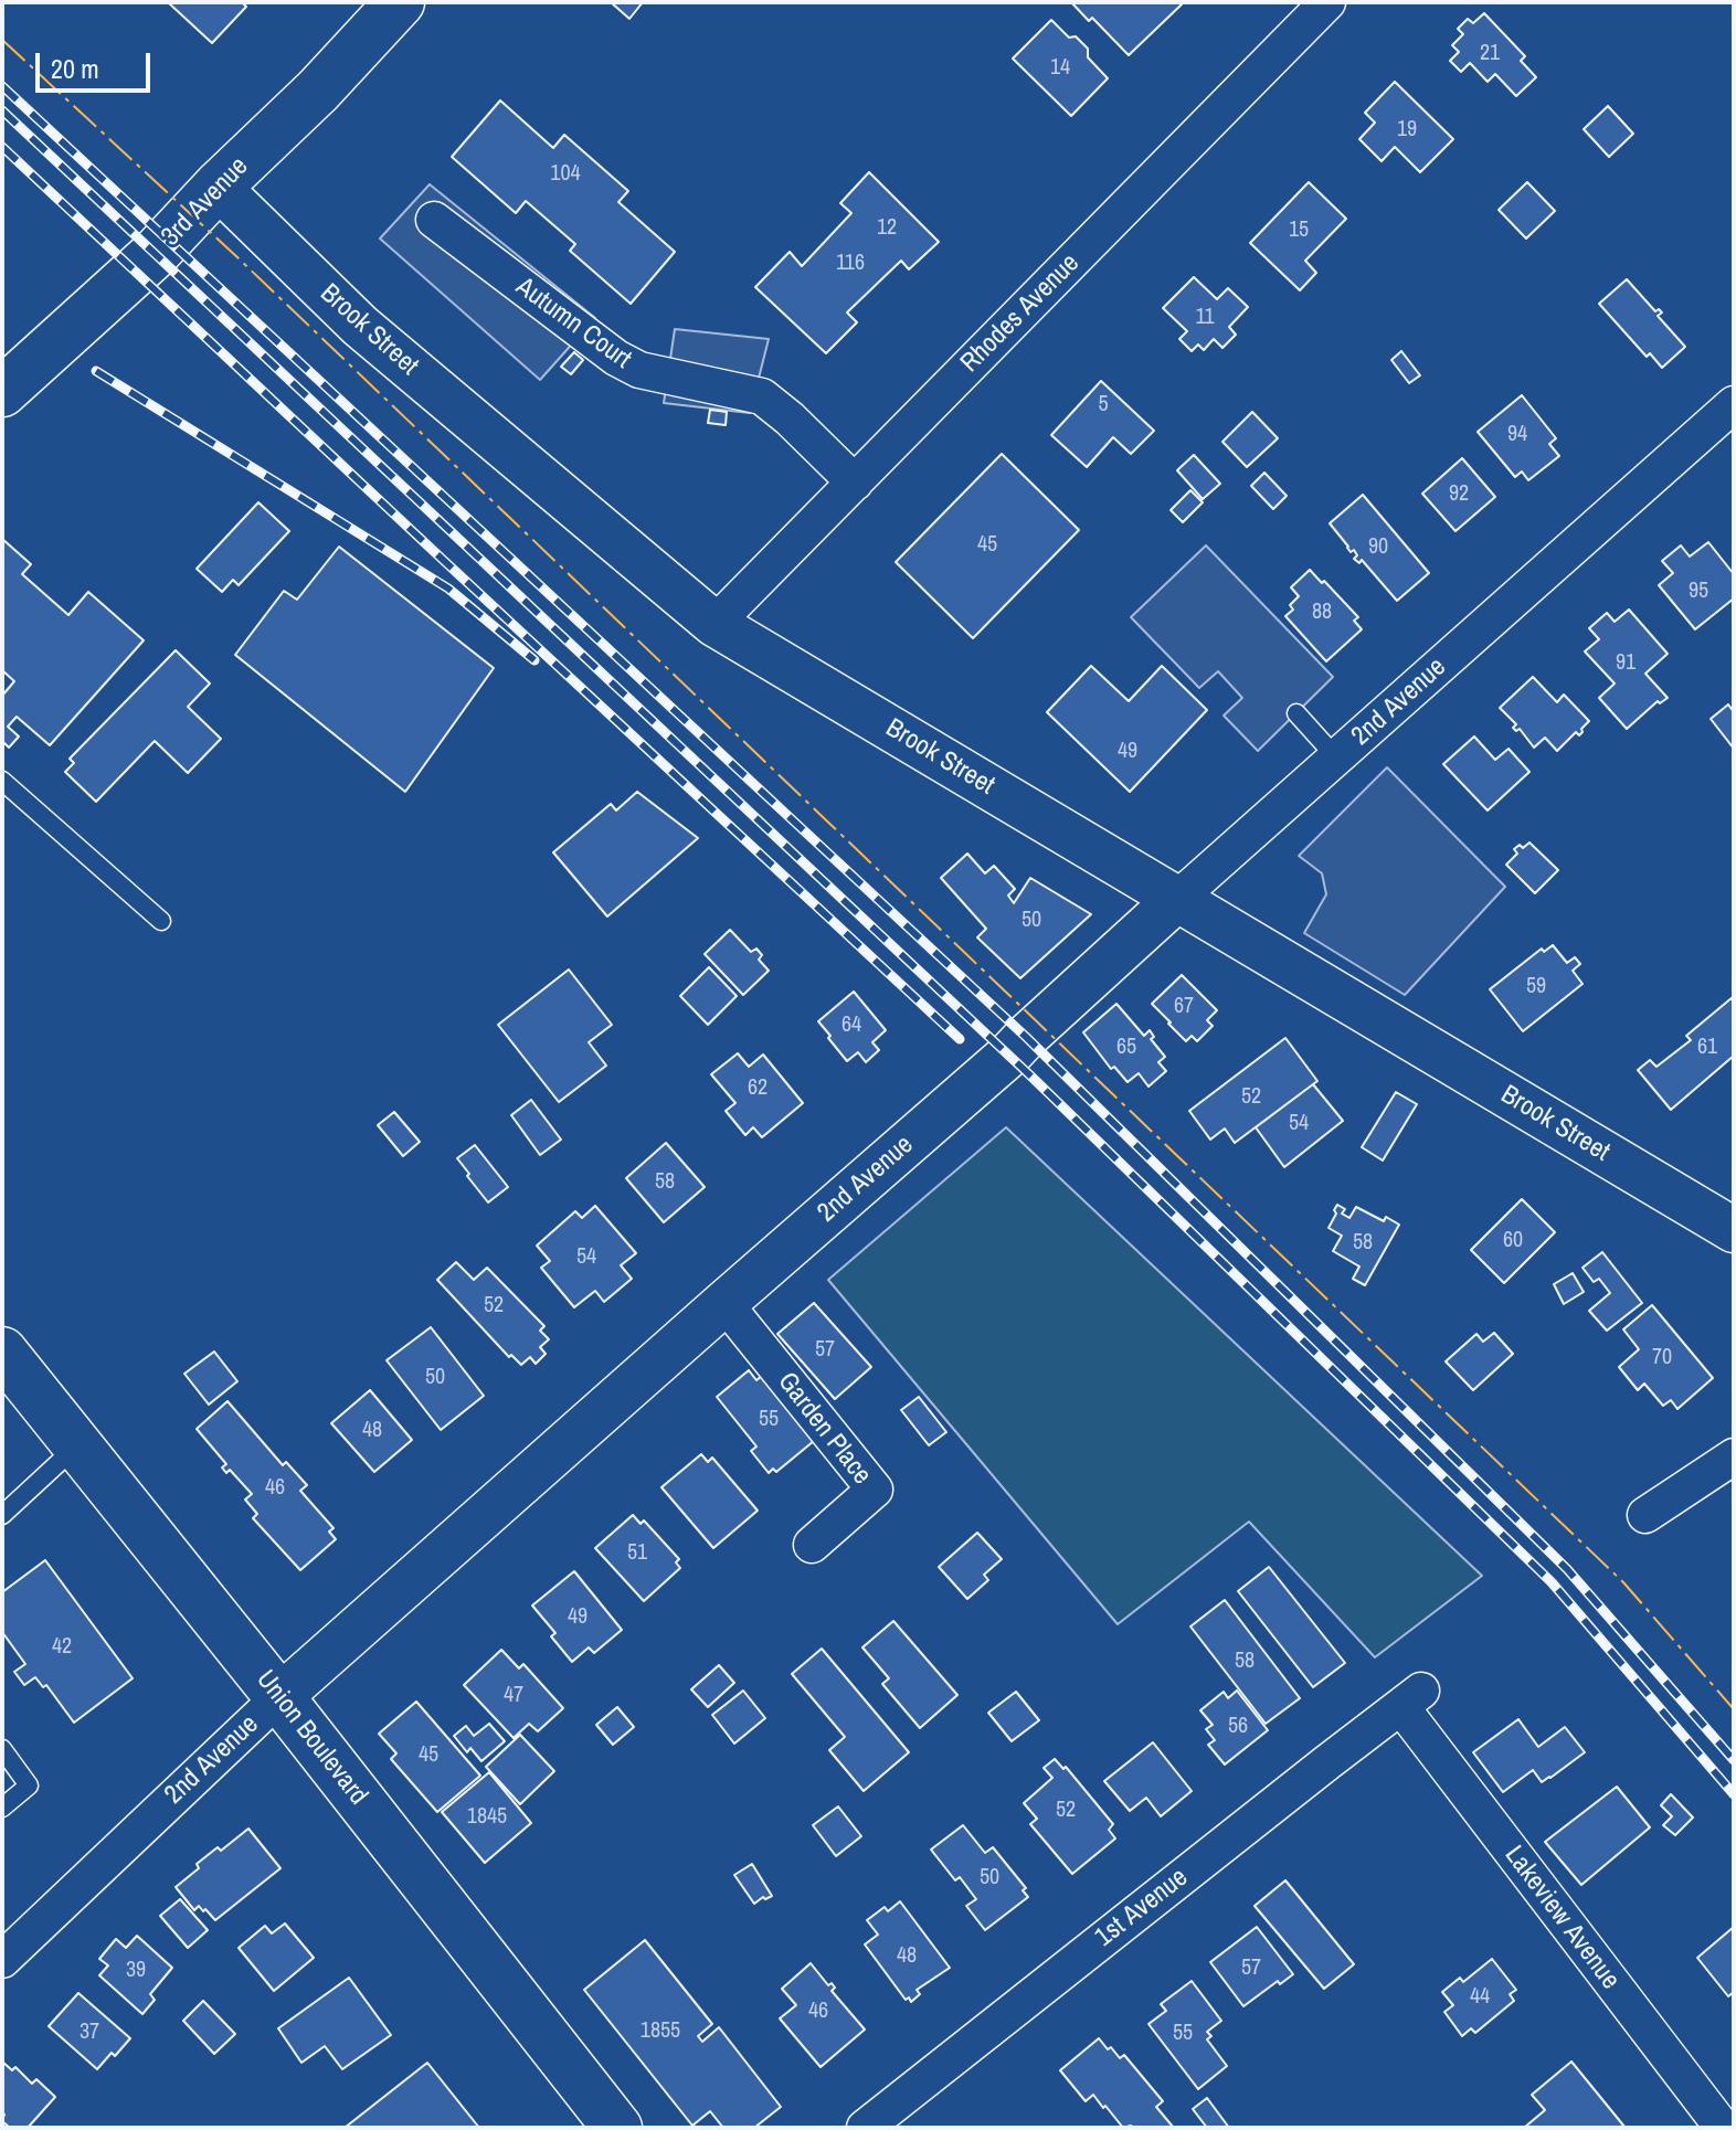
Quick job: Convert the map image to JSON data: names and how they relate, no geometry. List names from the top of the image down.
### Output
{
  "streets": {
    "main road": ["3rd Avenue", "Union Boulevard"],
    "street": [
      "Rhodes Avenue",
      "Autumn Court",
      "Brook Street",
      "2nd Avenue",
      "Garden Place",
      "1st Avenue",
      "Lakeview Avenue"
    ]
  },
  "crossings": [
    ["3rd Avenue", "Brook Street"],
    ["Rhodes Avenue", "Autumn Court"],
    ["Rhodes Avenue", "Brook Street"],
    ["Brook Street", "2nd Avenue"],
    ["2nd Avenue", "Garden Place"],
    ["2nd Avenue", "Union Boulevard"],
    ["1st Avenue", "Lakeview Avenue"]
  ],
  "house_numbers": [
    "21",
    "14",
    "19",
    "104",
    "12",
    "15",
    "116",
    "11",
    "5",
    "94",
    "92",
    "45",
    "90",
    "95",
    "88",
    "91",
    "49",
    "50",
    "59",
    "67",
    "64",
    "65",
    "61",
    "62",
    "52",
    "54",
    "58",
    "60",
    "58",
    "54",
    "52",
    "57",
    "70",
    "50",
    "55",
    "48",
    "46",
    "51",
    "49",
    "42",
    "58",
    "47",
    "56",
    "45",
    "52",
    "1845",
    "50",
    "48",
    "57",
    "39",
    "44",
    "46",
    "1855",
    "37",
    "55"
  ],
  "scale_bar": "20 m"
}
